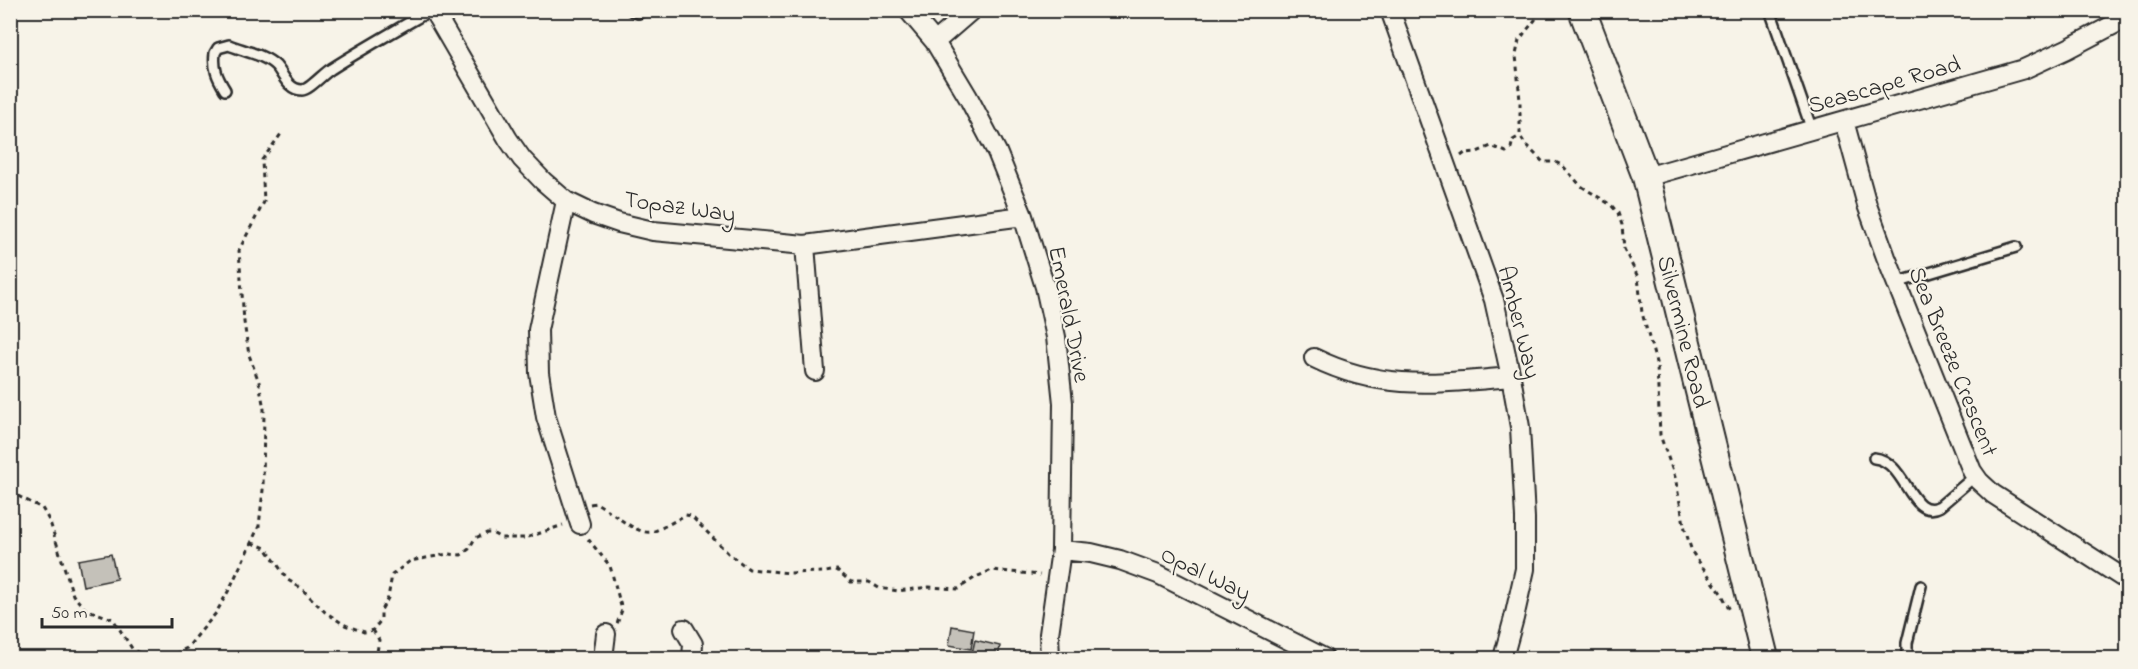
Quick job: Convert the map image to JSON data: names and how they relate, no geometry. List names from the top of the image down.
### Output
{
  "streets": {
    "street": [
      "Seascape Road",
      "Topaz Way",
      "Emerald Drive",
      "Amber Way",
      "Silvermine Road",
      "Sea Breeze Crescent",
      "Opal Way"
    ]
  },
  "crossings": [
    ["Seascape Road", "Silvermine Road"],
    ["Seascape Road", "Sea Breeze Crescent"],
    ["Topaz Way", "Emerald Drive"],
    ["Emerald Drive", "Opal Way"]
  ],
  "scale_bar": "50 m"
}
